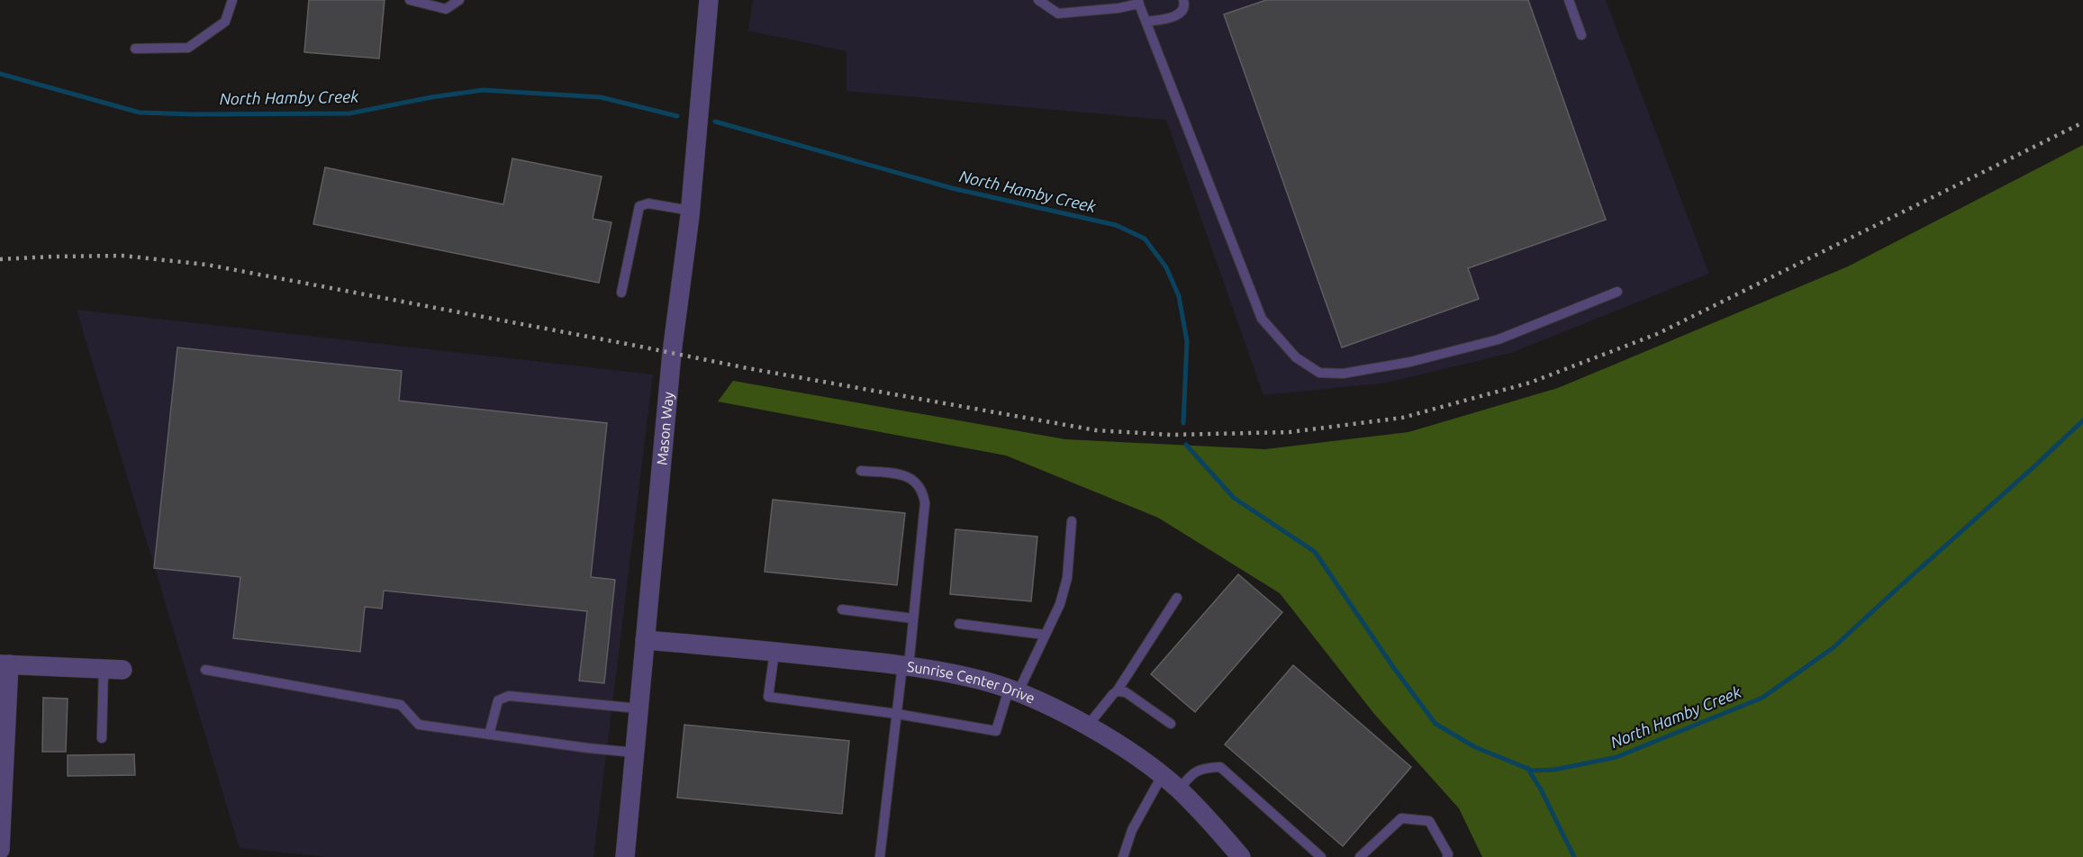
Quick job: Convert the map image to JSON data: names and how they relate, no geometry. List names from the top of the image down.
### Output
{
  "streets": {
    "street": ["Mason Way", "Sunrise Center Drive"]
  },
  "crossings": [
    ["Mason Way", "Sunrise Center Drive"]
  ],
  "water": ["North Hamby Creek"]
}
